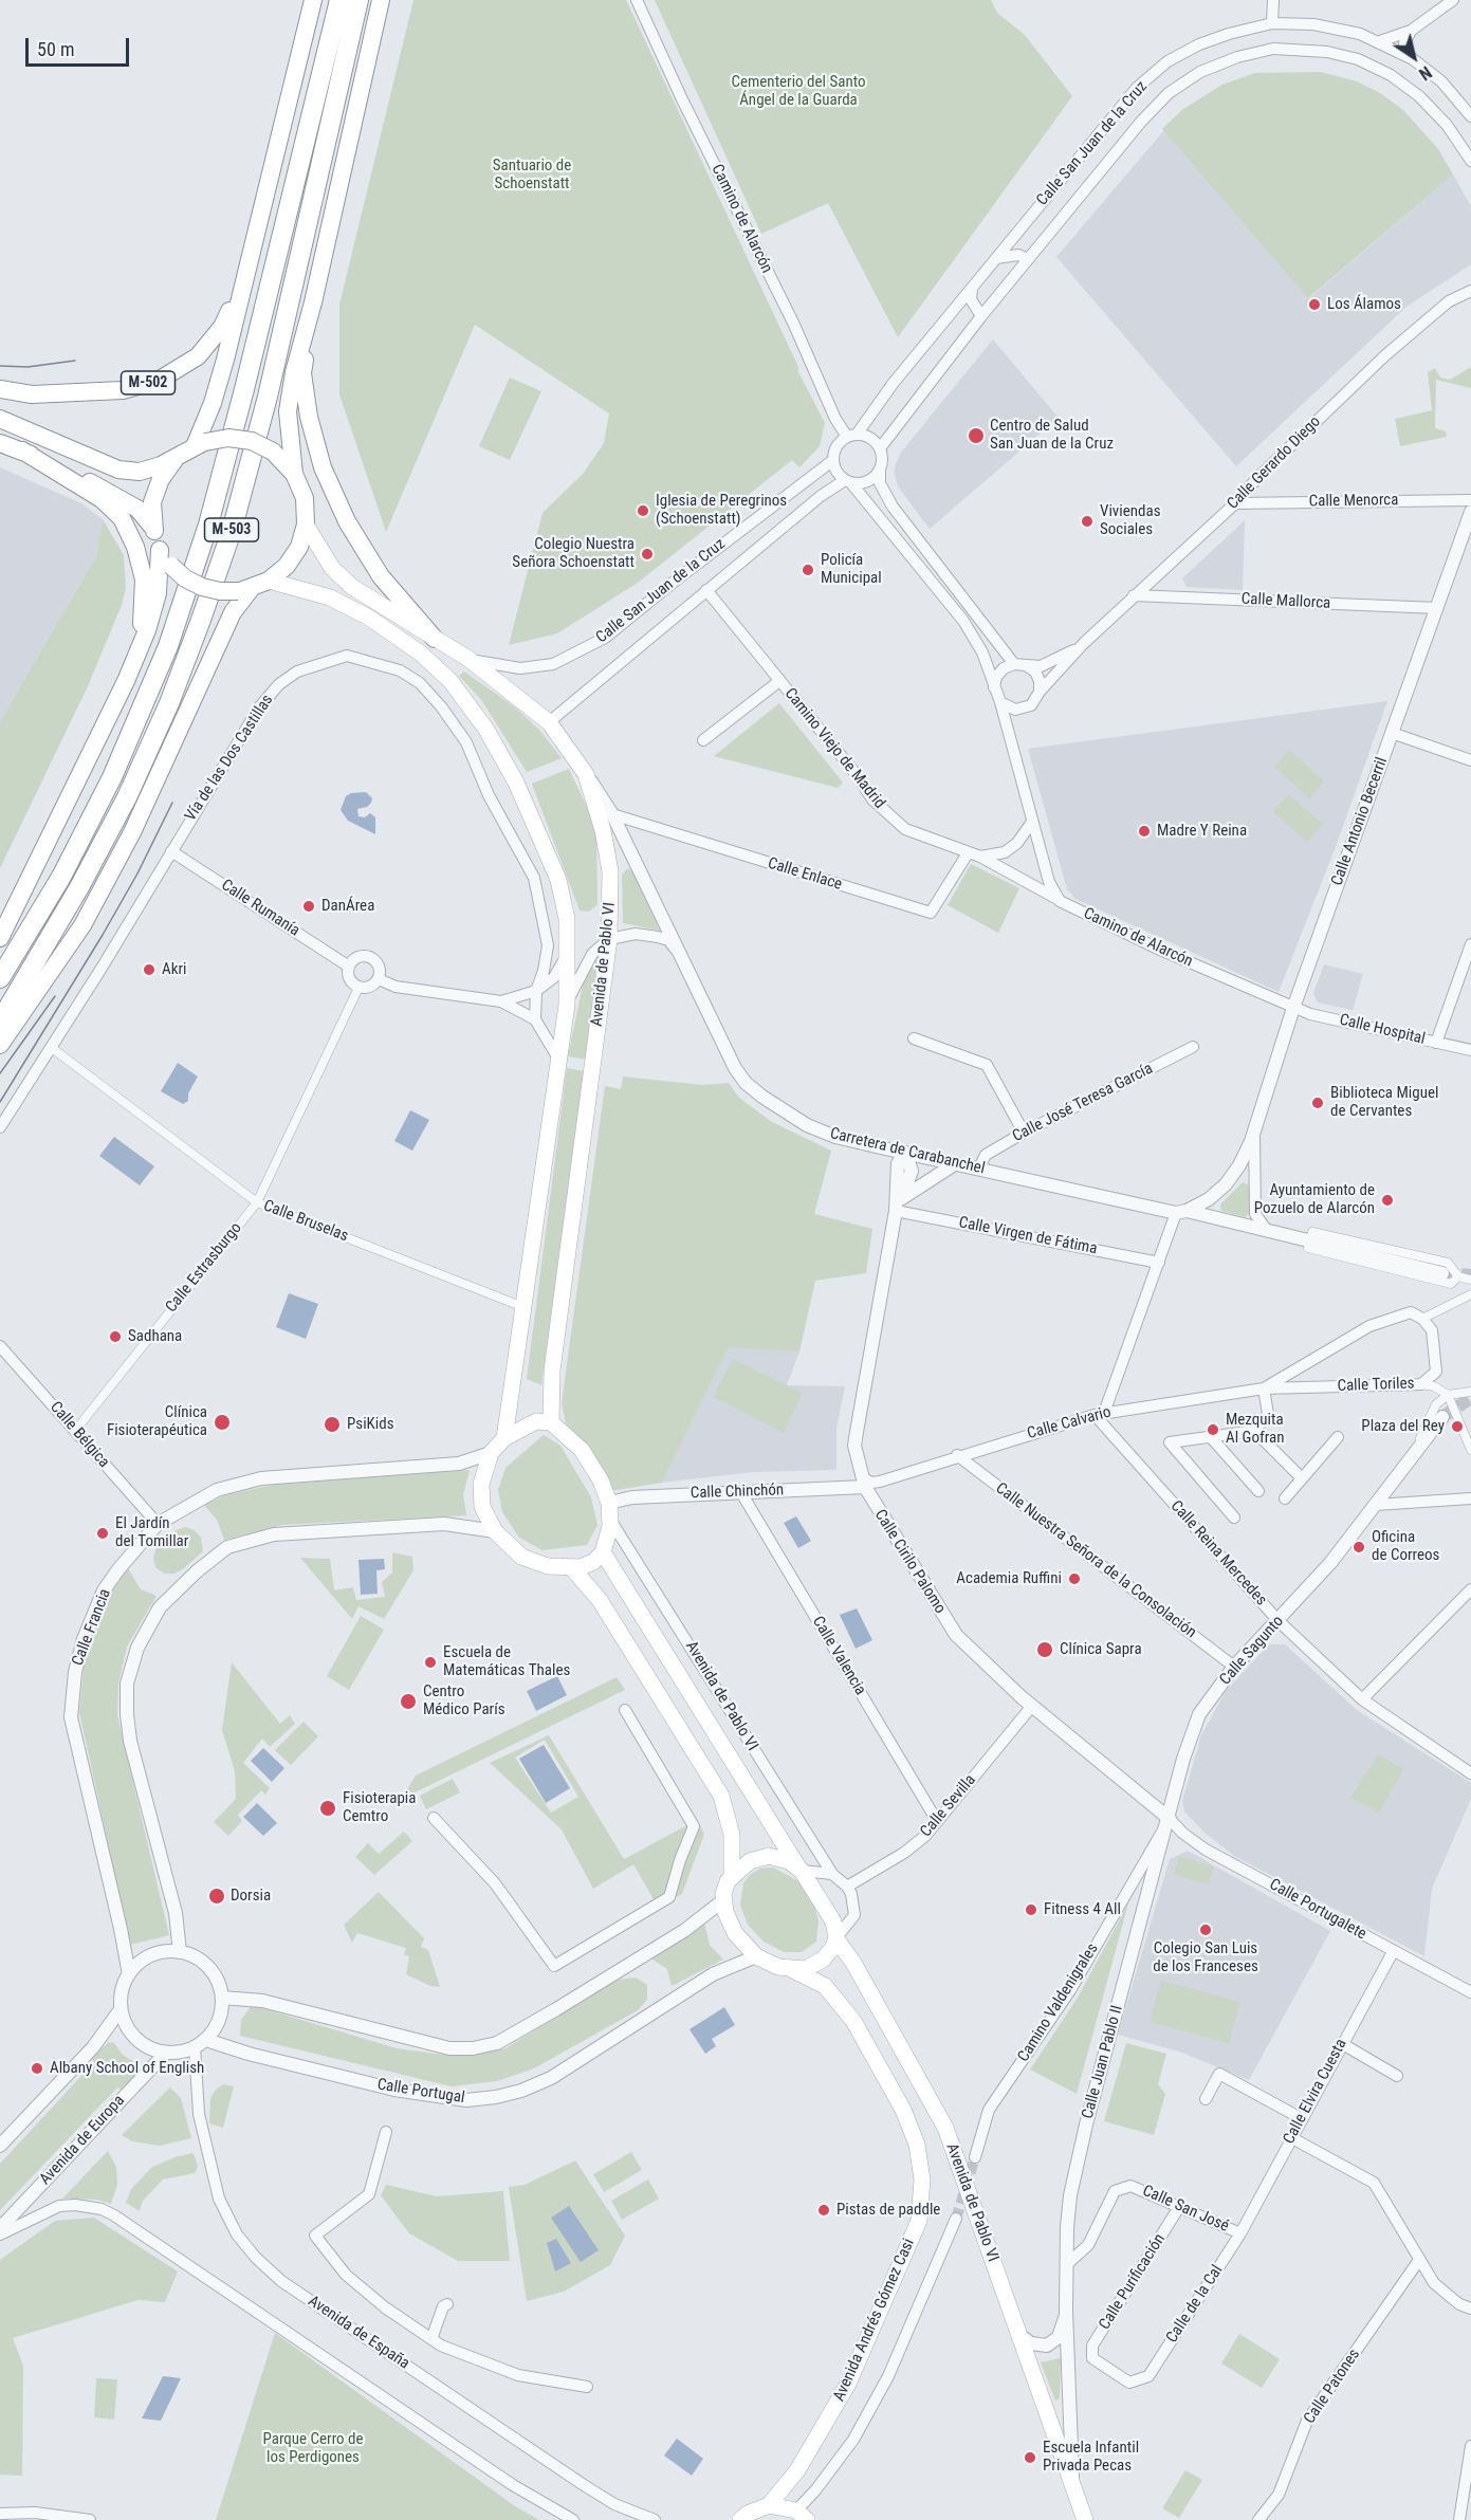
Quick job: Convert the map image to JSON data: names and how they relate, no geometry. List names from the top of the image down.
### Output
{
  "streets": {
    "highway": ["M-502", "M-503"],
    "main road": ["Avenida de Pablo VI", "Avenida Andrés Gómez Casi"],
    "street": [
      "Calle San Juan de la Cruz",
      "Camino de Alarcón",
      "Calle Gerardo Diego",
      "Calle Menorca",
      "Calle Mallorca",
      "Camino Viejo de Madrid",
      "Vía de las Dos Castillas",
      "Calle Antonio Becerril",
      "Calle Enlace",
      "Calle Rumanía",
      "Calle Hospital",
      "Calle José Teresa García",
      "Carretera de Carabanchel",
      "Calle Bruselas",
      "Calle Virgen de Fátima",
      "Calle Estrasburgo",
      "Calle Toriles",
      "Calle Calvario",
      "Calle Bélgica",
      "Calle Chinchón",
      "Calle Reina Mercedes",
      "Calle Nuestra Señora de la Consolación",
      "Calle Cirilo Palomo",
      "Calle Francia",
      "Calle Sagunto",
      "Calle Valencia",
      "Calle Sevilla",
      "Calle Portugalete",
      "Camino Valdenigrales",
      "Calle Juan Pablo II",
      "Calle Portugal",
      "Calle Elvira Cuesta",
      "Avenida de Europa",
      "Calle San José",
      "Calle Purificación",
      "Calle de la Cal",
      "Avenida de España",
      "Calle Patones"
    ]
  },
  "crossings": [
    ["Calle San Juan de la Cruz", "Camino de Alarcón"],
    ["Calle San Juan de la Cruz", "Camino Viejo de Madrid"],
    ["Calle San Juan de la Cruz", "Avenida de Pablo VI"],
    ["Camino de Alarcón", "Camino Viejo de Madrid"],
    ["Camino de Alarcón", "Calle Antonio Becerril"],
    ["Camino de Alarcón", "Calle Hospital"],
    ["Calle Gerardo Diego", "Calle Menorca"],
    ["Calle Gerardo Diego", "Calle Mallorca"],
    ["Calle Mallorca", "Calle Antonio Becerril"],
    ["Camino Viejo de Madrid", "Calle Enlace"],
    ["Vía de las Dos Castillas", "Calle Rumanía"],
    ["Vía de las Dos Castillas", "Calle Bruselas"],
    ["Calle Antonio Becerril", "Calle Hospital"],
    ["Calle Antonio Becerril", "Carretera de Carabanchel"],
    ["Calle Enlace", "Carretera de Carabanchel"],
    ["Calle Rumanía", "Calle Estrasburgo"],
    ["Avenida de Pablo VI", "Carretera de Carabanchel"],
    ["Avenida de Pablo VI", "Calle Bruselas"],
    ["Avenida de Pablo VI", "Calle Chinchón"],
    ["Avenida de Pablo VI", "Calle Francia"],
    ["Avenida de Pablo VI", "Calle Sevilla"],
    ["Avenida de Pablo VI", "Calle Juan Pablo II"],
    ["Avenida de Pablo VI", "Calle Portugal"],
    ["Avenida de Pablo VI", "Avenida Andrés Gómez Casi"],
    ["Calle José Teresa García", "Carretera de Carabanchel"],
    ["Carretera de Carabanchel", "Calle Cirilo Palomo"],
    ["Calle Bruselas", "Calle Estrasburgo"],
    ["Calle Virgen de Fátima", "Calle Cirilo Palomo"],
    ["Calle Estrasburgo", "Calle Bélgica"],
    ["Calle Toriles", "Calle Calvario"],
    ["Calle Calvario", "Calle Reina Mercedes"],
    ["Calle Calvario", "Calle Nuestra Señora de la Consolación"],
    ["Calle Bélgica", "Calle Francia"],
    ["Calle Chinchón", "Calle Cirilo Palomo"],
    ["Calle Chinchón", "Calle Francia"],
    ["Calle Chinchón", "Calle Valencia"],
    ["Calle Reina Mercedes", "Calle Sagunto"],
    ["Calle Nuestra Señora de la Consolación", "Calle Sagunto"],
    ["Calle Cirilo Palomo", "Calle Sagunto"],
    ["Calle Cirilo Palomo", "Calle Sevilla"],
    ["Calle Cirilo Palomo", "Calle Portugalete"],
    ["Calle Cirilo Palomo", "Camino Valdenigrales"],
    ["Calle Cirilo Palomo", "Calle Juan Pablo II"],
    ["Calle Francia", "Calle Portugal"],
    ["Calle Francia", "Avenida de Europa"],
    ["Calle Francia", "Avenida de España"],
    ["Calle Sagunto", "Calle Portugalete"],
    ["Calle Sagunto", "Camino Valdenigrales"],
    ["Calle Sagunto", "Calle Juan Pablo II"],
    ["Calle Valencia", "Calle Sevilla"],
    ["Calle Portugalete", "Camino Valdenigrales"],
    ["Calle Portugalete", "Calle Juan Pablo II"],
    ["Calle Portugalete", "Calle Elvira Cuesta"],
    ["Camino Valdenigrales", "Calle Juan Pablo II"],
    ["Calle Juan Pablo II", "Calle San José"],
    ["Calle Portugal", "Avenida de Europa"],
    ["Calle Portugal", "Avenida Andrés Gómez Casi"],
    ["Calle Portugal", "Avenida de España"],
    ["Calle Elvira Cuesta", "Calle San José"],
    ["Calle Elvira Cuesta", "Calle de la Cal"],
    ["Avenida de Europa", "Avenida de España"],
    ["Calle San José", "Calle Purificación"],
    ["Calle San José", "Calle de la Cal"],
    ["Calle Purificación", "Calle de la Cal"]
  ],
  "parks": ["Cementerio del Santo Ángel de la Guarda", "Santuario de Schoenstatt", "Parque Cerro de los Perdigones"],
  "places": [
    "Los Álamos",
    "Centro de Salud San Juan de la Cruz",
    "Iglesia de Peregrinos (Schoenstatt)",
    "Viviendas Sociales",
    "Colegio Nuestra Señora Schoenstatt",
    "Policía Municipal",
    "Madre Y Reina",
    "DanÁrea",
    "Akri",
    "Biblioteca Miguel de Cervantes",
    "Ayuntamiento de Pozuelo de Alarcón",
    "Sadhana",
    "Clínica Fisioterapéutica",
    "PsiKids",
    "Plaza del Rey",
    "Mezquita Al Gofran",
    "El Jardín del Tomillar",
    "Oficina de Correos",
    "Academia Ruffini",
    "Clínica Sapra",
    "Escuela de Matemáticas Thales",
    "Centro Médico París",
    "Fisioterapia Cemtro",
    "Dorsia",
    "Fitness 4 All",
    "Colegio San Luis de los Franceses",
    "Albany School of English",
    "Pistas de paddle",
    "Escuela Infantil Privada Pecas"
  ],
  "scale_bar": "50 m",
  "north": "bottom right"
}
